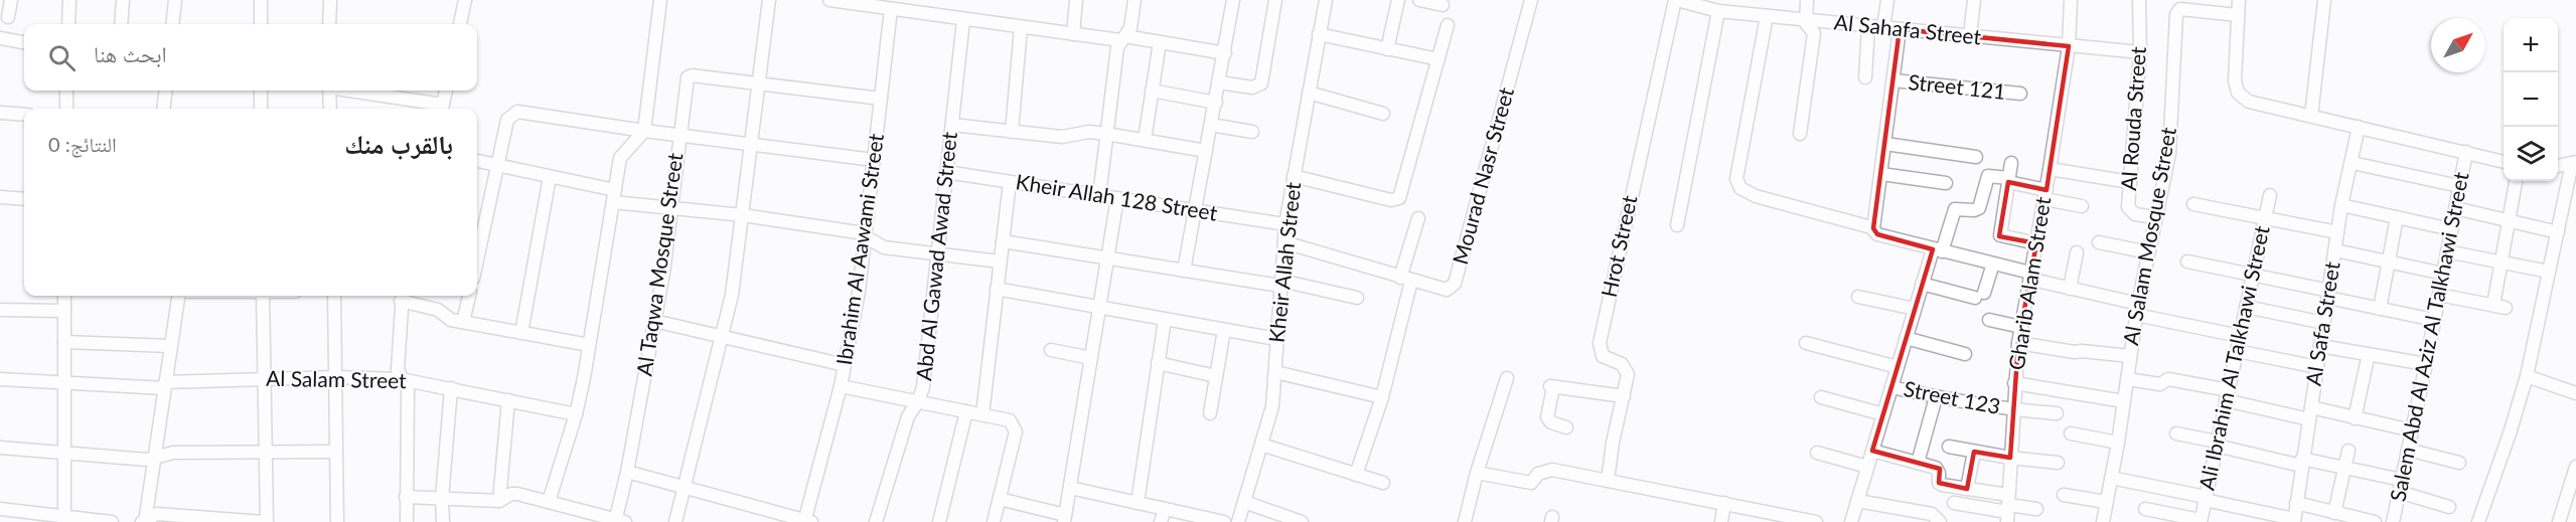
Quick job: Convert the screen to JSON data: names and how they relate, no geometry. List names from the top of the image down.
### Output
{
  "streets": {
    "street": [
      "Al Sahafa Street",
      "Street 121",
      "Al Rouda Street",
      "Mourad Nasr Street",
      "Kheir Allah 128 Street",
      "Al Salam Mosque Street",
      "Hrot Street",
      "Ibrahim Al Aawami Street",
      "Abd Al Gawad Awad Street",
      "Kheir Allah Street",
      "Al Taqwa Mosque Street",
      "Gharib Alam Street",
      "Al Safa Street",
      "Salem Abd Al Aziz Al Talkhawi Street",
      "Ali Ibrahim Al Talkhawi Street",
      "Al Salam Street",
      "Street 123"
    ]
  },
  "crossings": [
    ["Al Sahafa Street", "Al Rouda Street"],
    ["Al Sahafa Street", "Hrot Street"],
    ["Al Sahafa Street", "Gharib Alam Street"],
    ["Al Rouda Street", "Al Salam Mosque Street"],
    ["Mourad Nasr Street", "Kheir Allah Street"],
    ["Kheir Allah 128 Street", "Abd Al Gawad Awad Street"],
    ["Kheir Allah 128 Street", "Kheir Allah Street"],
    ["Gharib Alam Street", "Street 123"]
  ],
  "north": "top right",
  "page": {
    "map_buttons": ["+", "−"],
    "search": "ابحث هنا",
    "heading": ["بالقرب منك", "النتائج: 0"]
  }
}
